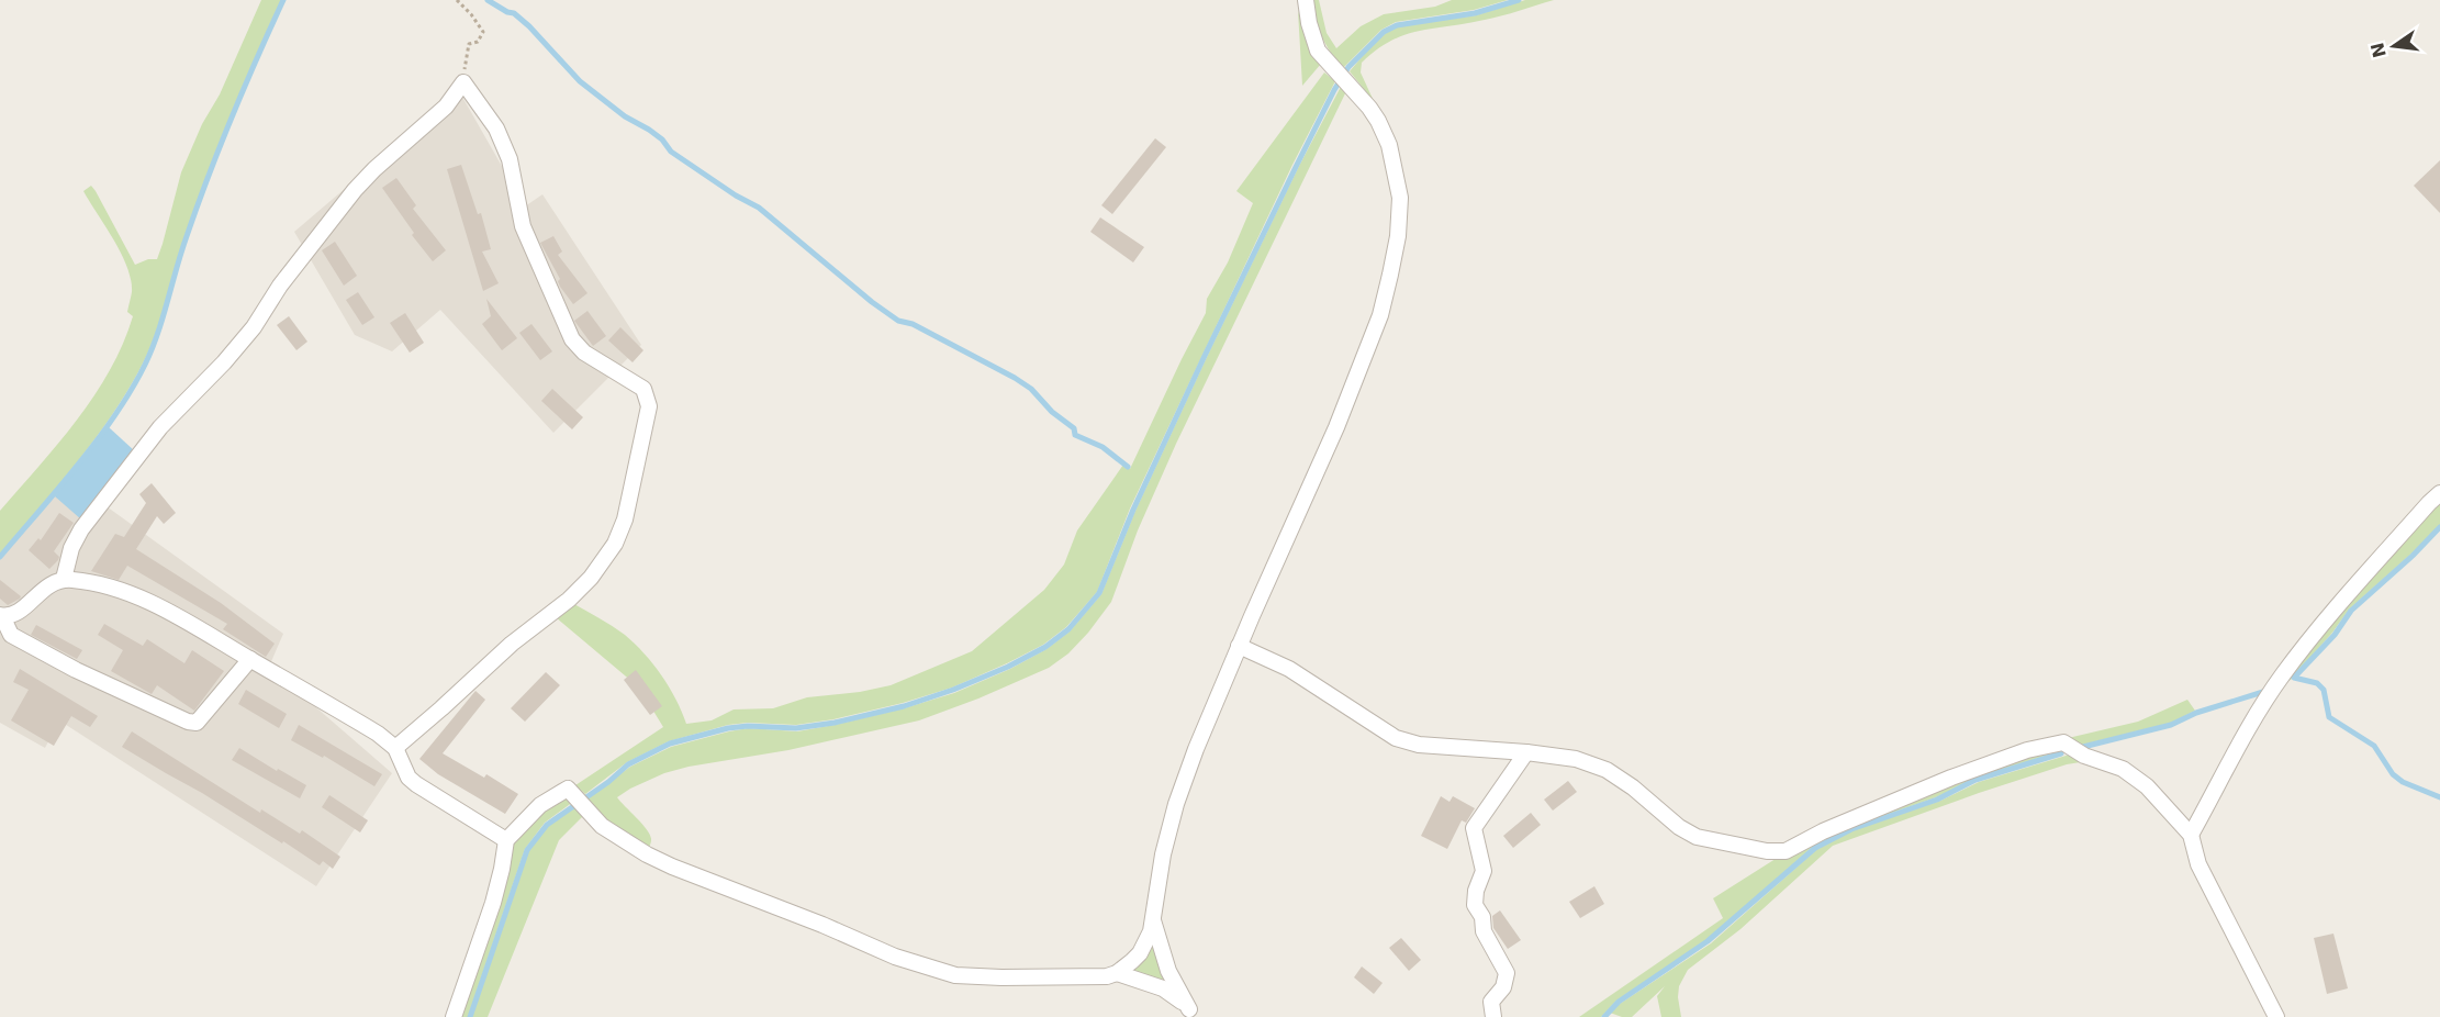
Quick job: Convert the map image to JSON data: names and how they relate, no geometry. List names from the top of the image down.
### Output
{
  "north": "left"
}
